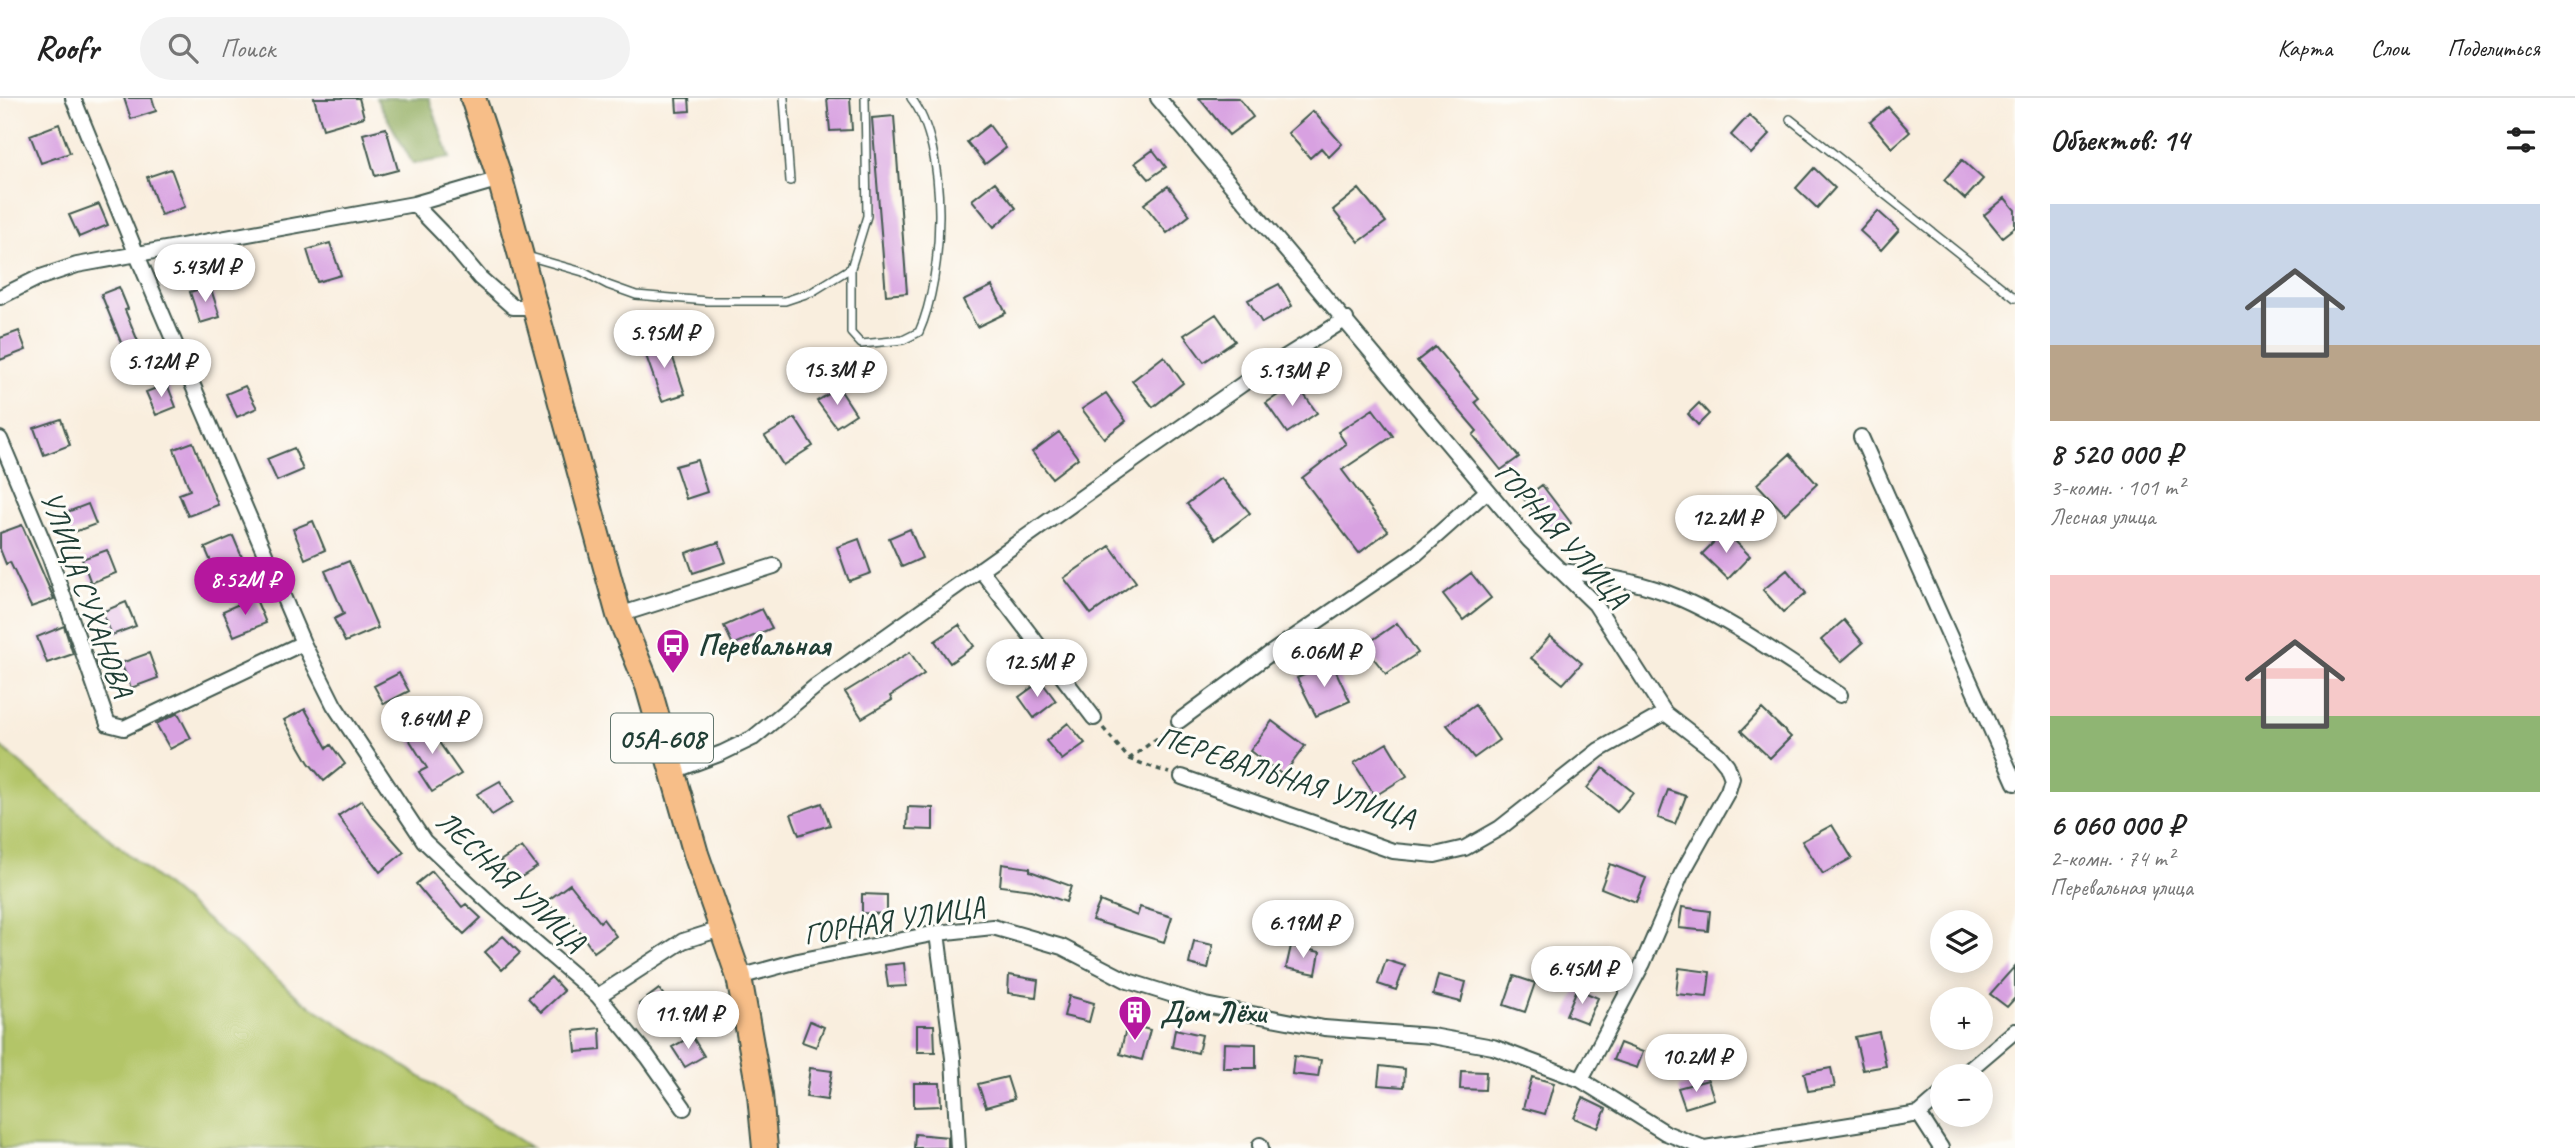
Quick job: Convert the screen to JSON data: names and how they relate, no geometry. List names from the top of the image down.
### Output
{
  "streets": {
    "highway": ["05А-608"],
    "street": [
      "ГОРНАЯ УЛИЦА",
      "УЛИЦА СУХАНОВА",
      "ПЕРЕВАЛЬНАЯ УЛИЦА",
      "ЛЕСНАЯ УЛИЦА"
    ]
  },
  "crossings": [
    ["ГОРНАЯ УЛИЦА", "05А-608"],
    ["ГОРНАЯ УЛИЦА", "ПЕРЕВАЛЬНАЯ УЛИЦА"],
    ["УЛИЦА СУХАНОВА", "ЛЕСНАЯ УЛИЦА"]
  ],
  "places": {
    "bus stop": ["Перевальная"],
    "building": ["Дом Лёхи"]
  },
  "page": {
    "header": "Roofr",
    "search": "Поиск",
    "nav": ["Карта", "Слои", "Поделиться"],
    "heading": "Объектов: 14",
    "list": [
      {
        "name": "8 520 000 ₽",
        "note": "3-комн. · 101 m² · Лесная улица"
      },
      {
        "name": "6 060 000 ₽",
        "note": "2-комн. · 74 m² · Перевальная улица"
      }
    ],
    "price": [
      "5.43M ₽",
      "5.95M ₽",
      "5.12M ₽",
      "15.3M ₽",
      "5.13M ₽",
      "12.2M ₽",
      "8.52M ₽",
      "6.06M ₽",
      "12.5M ₽",
      "9.64M ₽",
      "6.19M ₽",
      "6.45M ₽",
      "11.9M ₽",
      "10.2M ₽"
    ],
    "map_buttons": ["+", "−"]
  }
}
